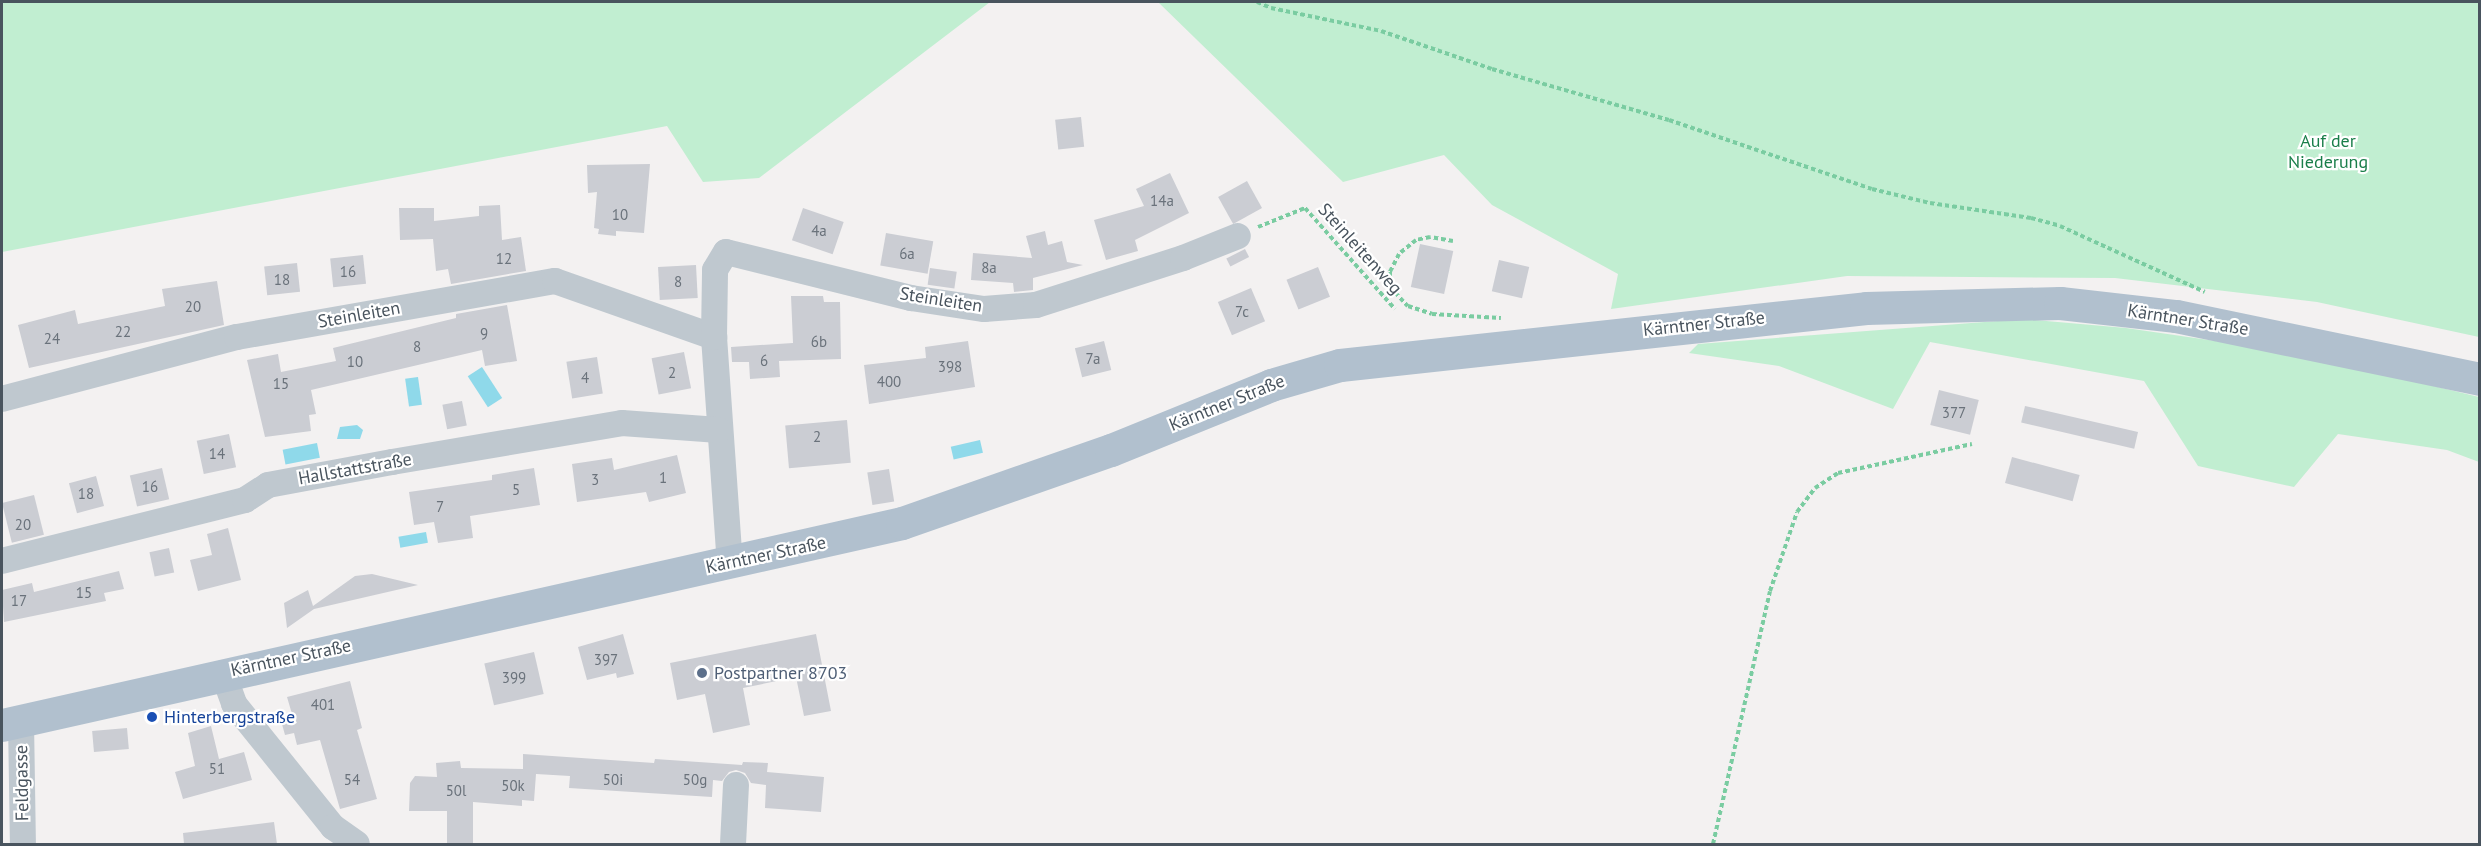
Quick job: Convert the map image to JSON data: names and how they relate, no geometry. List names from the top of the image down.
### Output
{
  "streets": {
    "main road": ["Kärntner Straße"],
    "street": ["Steinleiten", "Hallstattstraße", "Feldgasse"],
    "path": ["Steinleitenweg"]
  },
  "crossings": [
    ["Steinleitenweg", "Steinleiten"],
    ["Steinleiten", "Kärntner Straße"],
    ["Steinleiten", "Hallstattstraße"],
    ["Kärntner Straße", "Feldgasse"]
  ],
  "parks": ["Auf der Niederung"],
  "places": ["Postpartner 8703", "Hinterbergstraße"],
  "house_numbers": [
    "14a",
    "10",
    "4a",
    "6a",
    "12",
    "8a",
    "16",
    "18",
    "8",
    "20",
    "7c",
    "22",
    "9",
    "24",
    "6b",
    "8",
    "7a",
    "6",
    "10",
    "398",
    "2",
    "4",
    "400",
    "15",
    "377",
    "2",
    "14",
    "1",
    "3",
    "16",
    "5",
    "18",
    "7",
    "20",
    "15",
    "17",
    "397",
    "399",
    "401",
    "51",
    "54",
    "50i",
    "50g",
    "50k",
    "50l"
  ]
}
